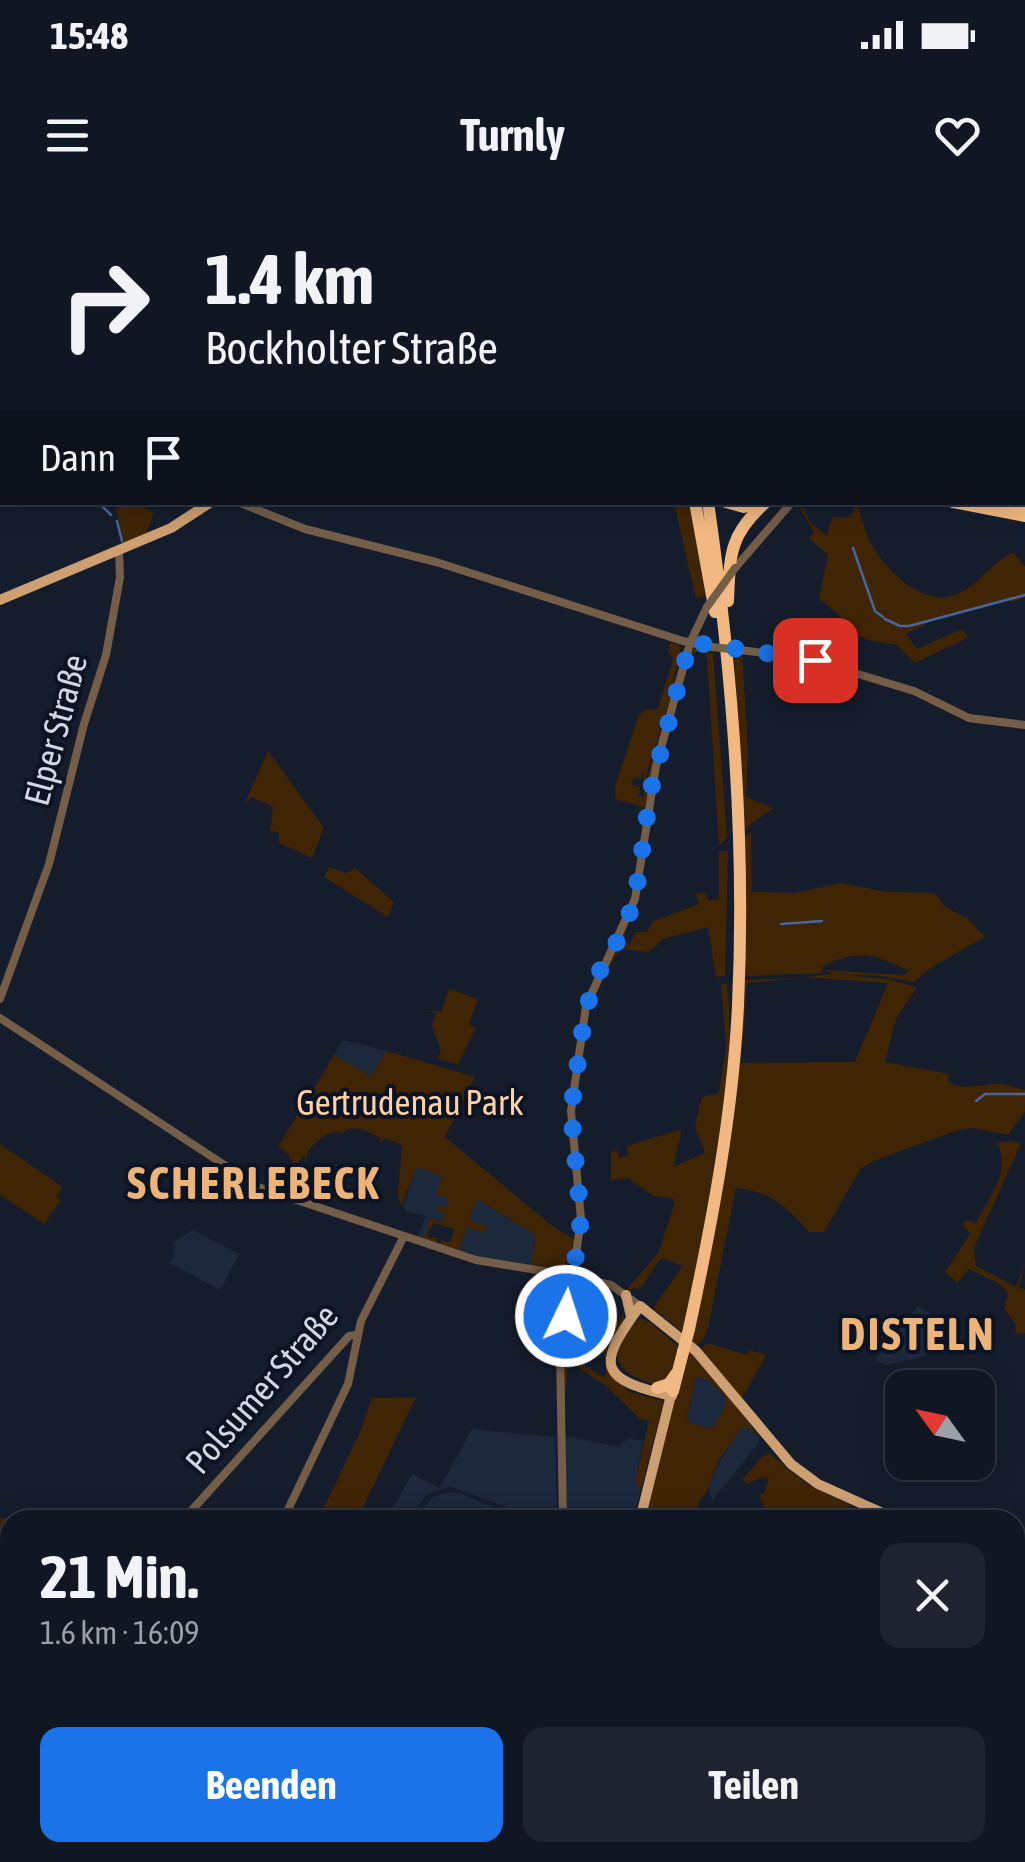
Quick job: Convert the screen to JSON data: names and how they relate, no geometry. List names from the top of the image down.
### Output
{
  "streets": {
    "street": ["Elper Straße", "Polsumer Straße"]
  },
  "districts": ["SCHERLEBECK", "DISTELN"],
  "parks": ["Gertrudenau Park"],
  "north": "top left",
  "page": {
    "status": "15:48",
    "header": "Turnly",
    "turn": ["1.4 km", "Bockholter Straße"],
    "then": "Dann",
    "heading": ["21 Min.", "1.6 km · 16:09"],
    "buttons": ["Beenden", "Teilen"]
  }
}
